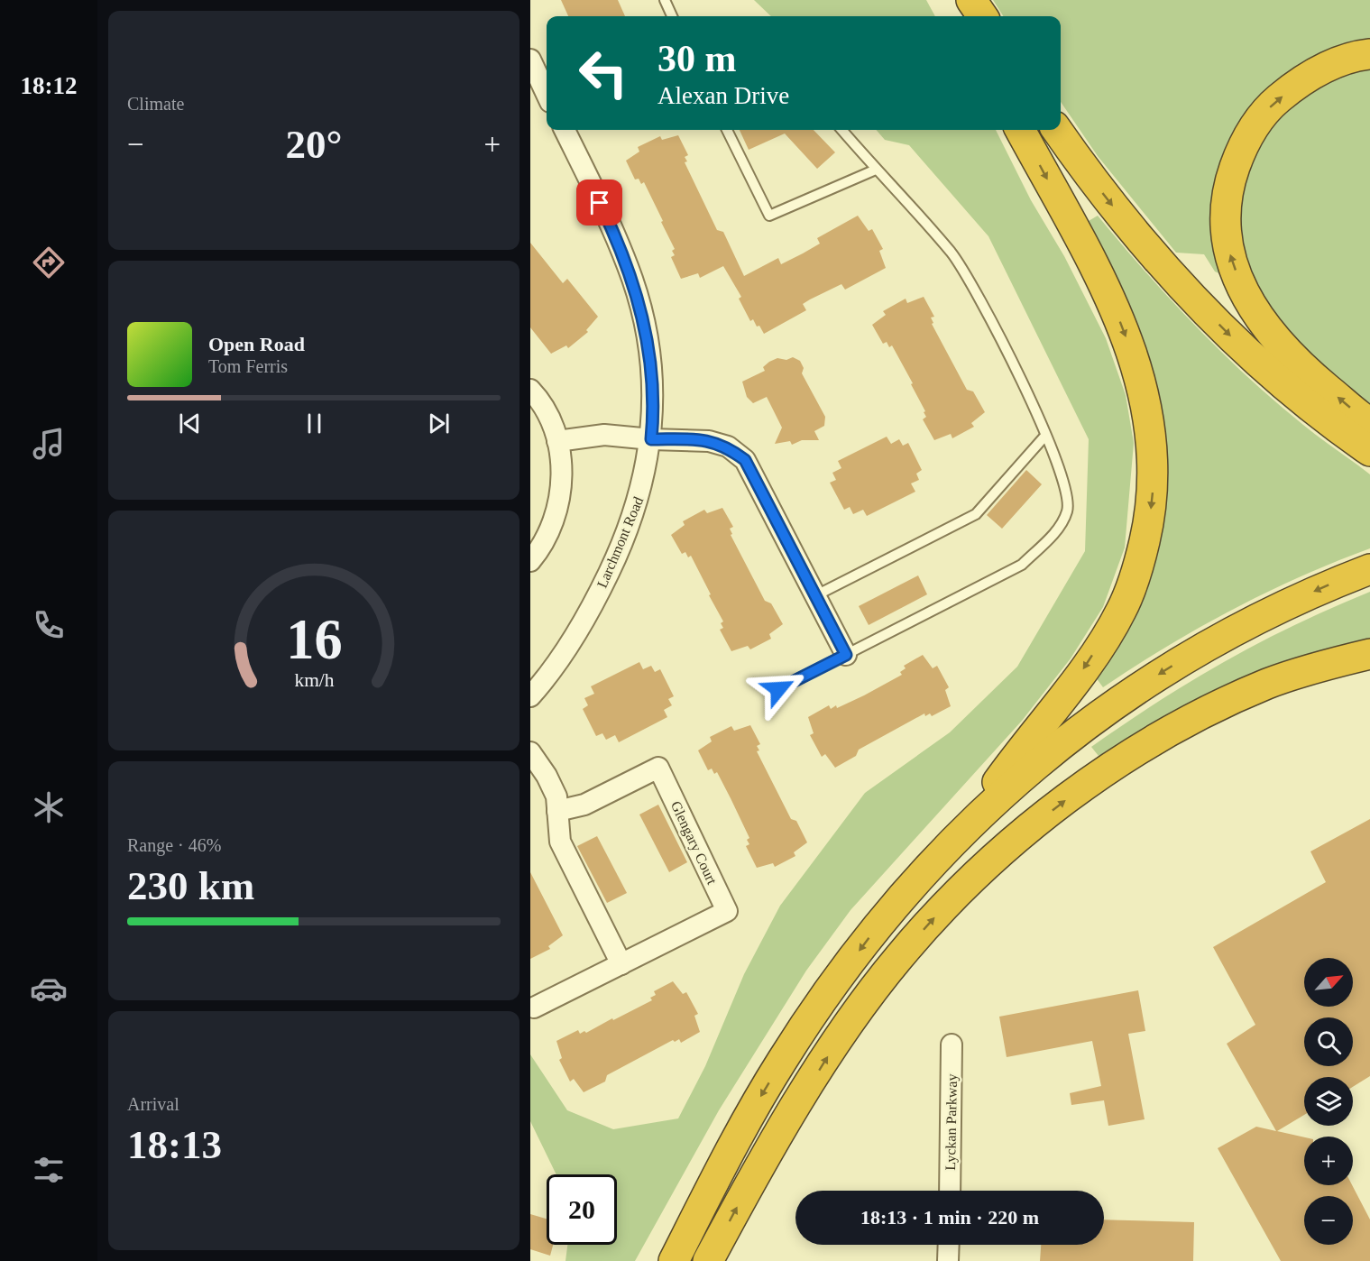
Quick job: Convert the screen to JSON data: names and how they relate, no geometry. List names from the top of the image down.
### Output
{
  "streets": {
    "street": ["Larchmont Road", "Glengary Court", "Lyckan Parkway"]
  },
  "north": "top right",
  "page": {
    "tabs": "18:12",
    "tile": [
      "Climate",
      ["Range · 46%", "230 km"],
      ["Arrival", "18:13"]
    ],
    "turn": ["30 m", "Alexan Drive"],
    "heat": ["−", "20°", "+"],
    "song": ["Open Road", "Tom Ferris"],
    "map_buttons": ["+", "−"],
    "limit": "20",
    "trip": "18:13 · 1 min · 220 m",
    "gauge": ["16", "km/h"]
  }
}
